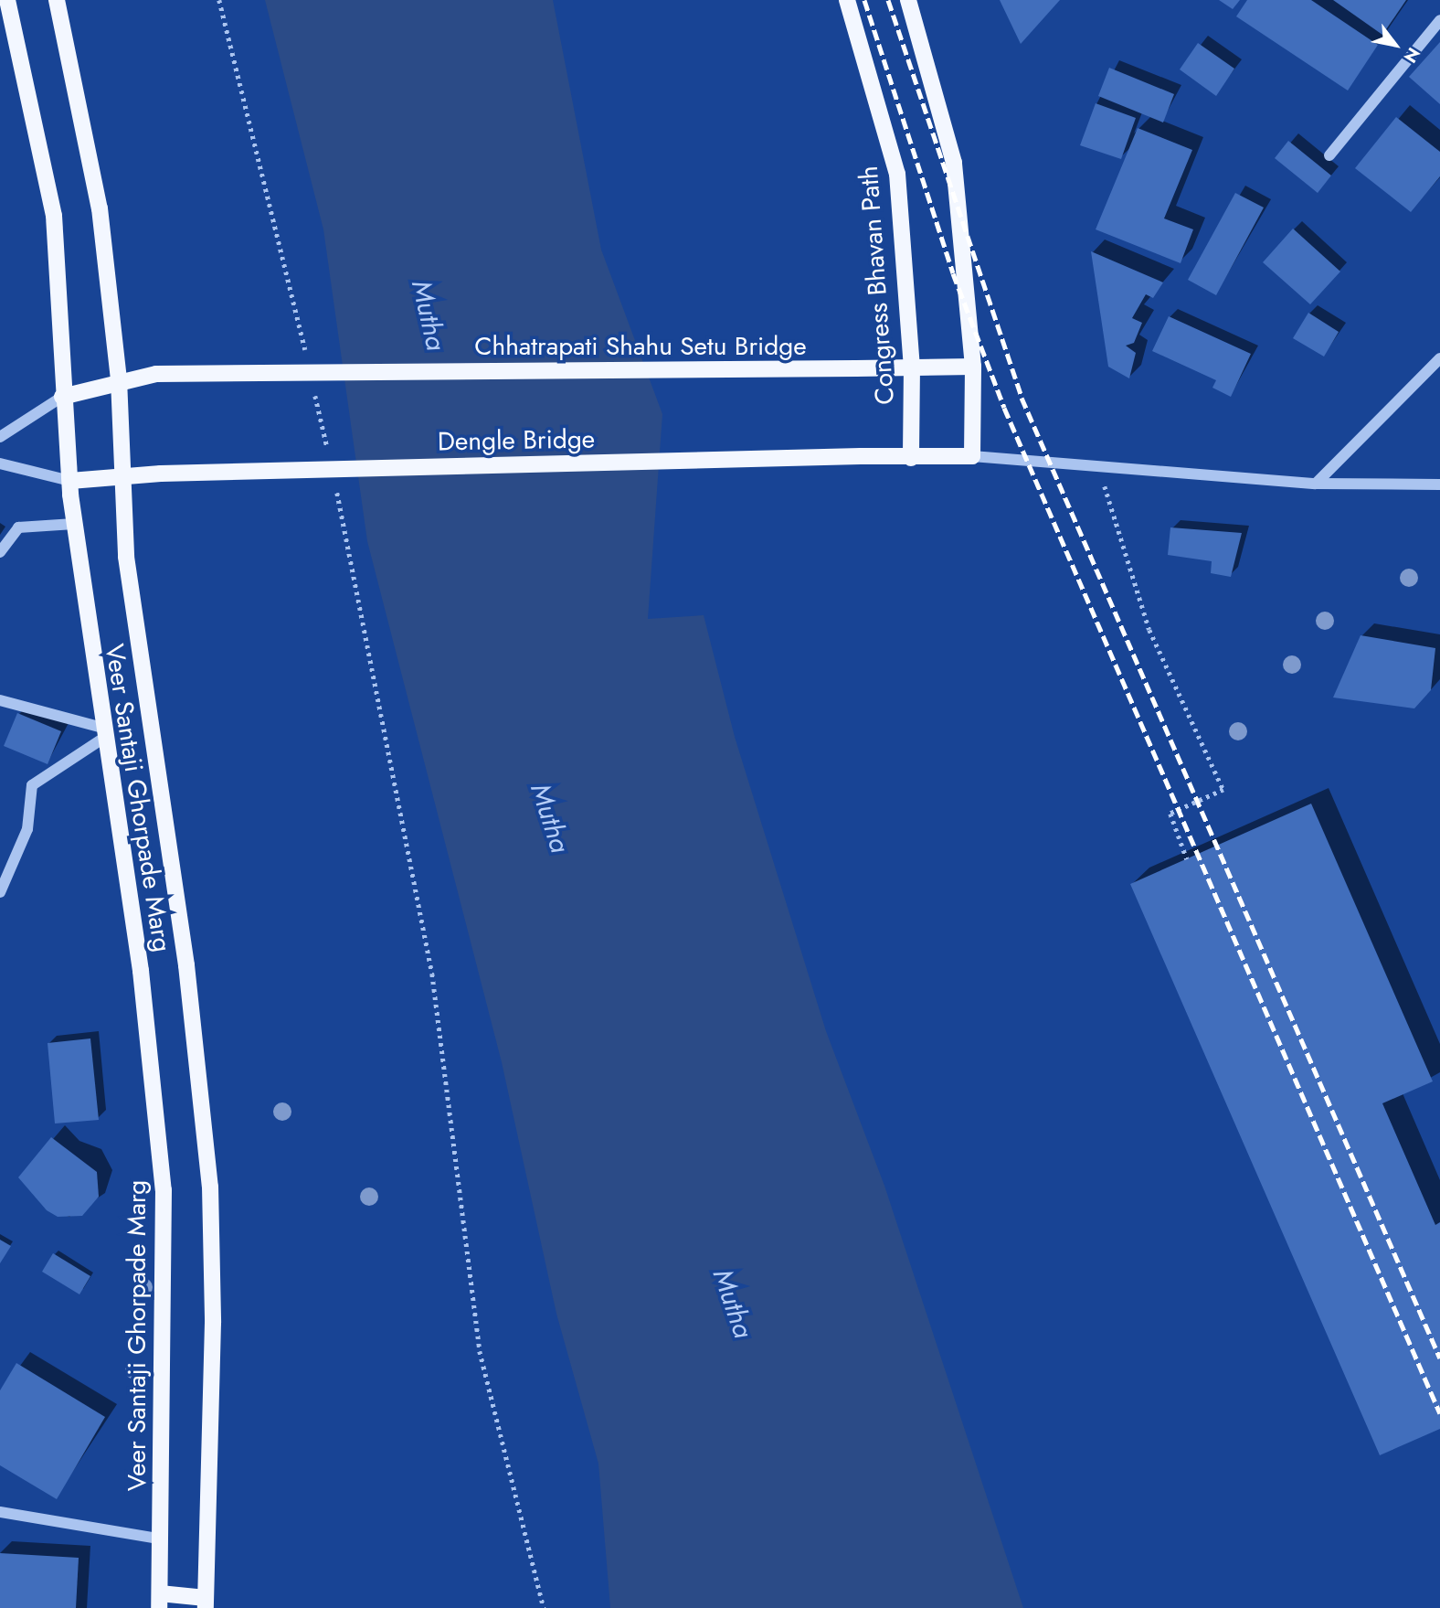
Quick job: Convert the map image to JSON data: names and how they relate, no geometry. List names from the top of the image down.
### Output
{
  "streets": {
    "main road": [
      "Congress Bhavan Path",
      "Chhatrapati Shahu Setu Bridge",
      "Dengle Bridge",
      "Veer Santaji Ghorpade Marg"
    ]
  },
  "crossings": [
    ["Congress Bhavan Path", "Chhatrapati Shahu Setu Bridge"],
    ["Congress Bhavan Path", "Dengle Bridge"],
    ["Chhatrapati Shahu Setu Bridge", "Veer Santaji Ghorpade Marg"],
    ["Dengle Bridge", "Veer Santaji Ghorpade Marg"]
  ],
  "water": ["Mutha"],
  "north": "bottom right"
}
